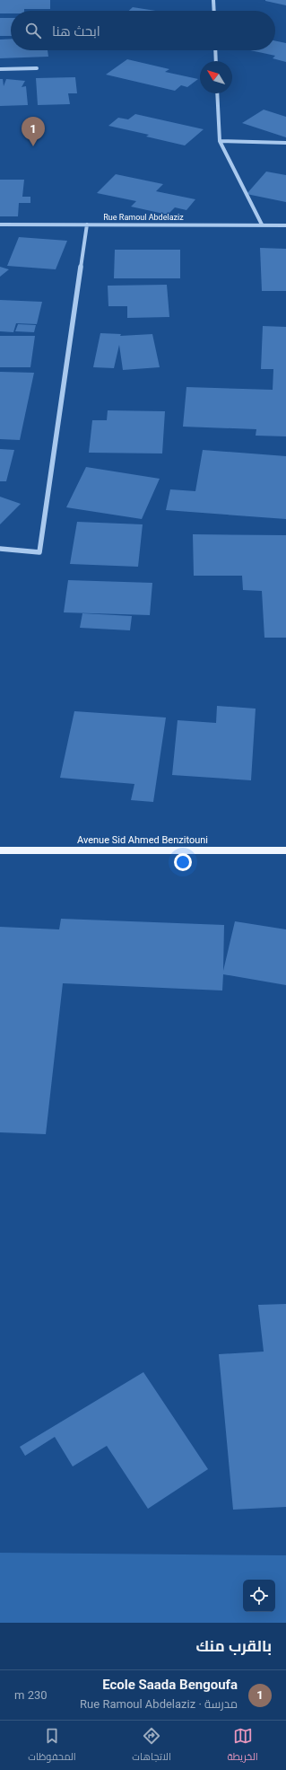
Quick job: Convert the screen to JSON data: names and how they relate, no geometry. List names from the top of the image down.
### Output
{
  "streets": {
    "main road": ["Avenue Sid Ahmed Benzitouni"],
    "street": ["Rue Ramoul Abdelaziz"]
  },
  "north": "top left",
  "page": {
    "search": "ابحث هنا",
    "pins": "1",
    "heading": "بالقرب منك",
    "list": [
      {
        "mark": "1",
        "name": "Ecole Saada Bengoufa",
        "note": "مدرسة · Rue Ramoul Abdelaziz",
        "value": "230 m"
      }
    ],
    "nav": ["الخريطة", "الاتجاهات", "المحفوظات"]
  }
}
